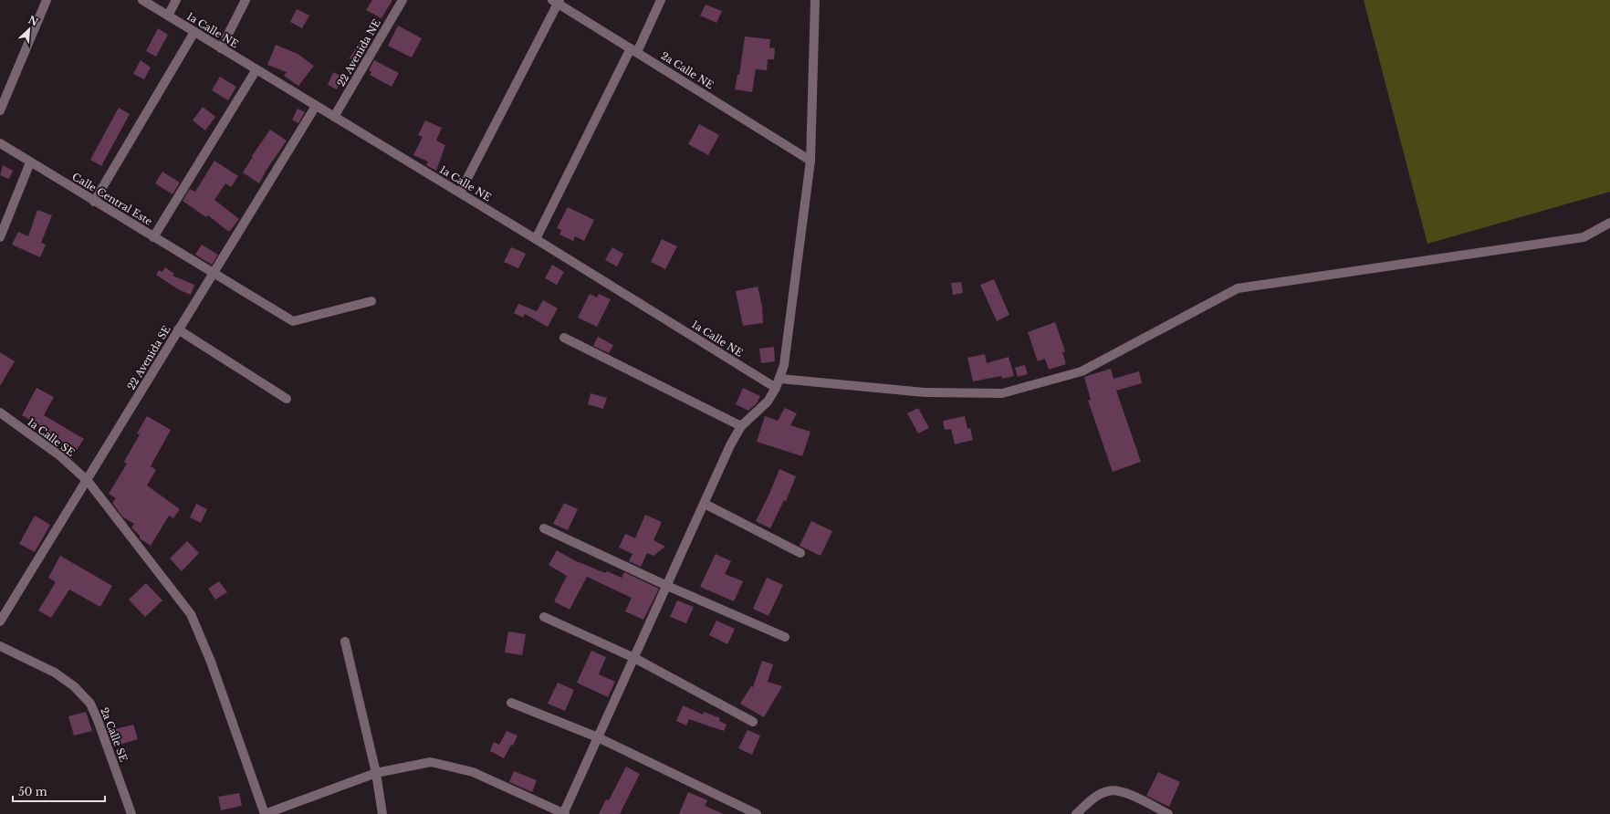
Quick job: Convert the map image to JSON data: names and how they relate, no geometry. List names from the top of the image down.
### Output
{
  "streets": {
    "street": [
      "1a Calle NE",
      "22 Avenida NE",
      "2a Calle NE",
      "Calle Central Este",
      "22 Avenida SE",
      "1a Calle SE",
      "2a Calle SE"
    ]
  },
  "crossings": [
    ["1a Calle NE", "22 Avenida NE"],
    ["1a Calle NE", "22 Avenida SE"],
    ["Calle Central Este", "22 Avenida SE"],
    ["22 Avenida SE", "1a Calle SE"]
  ],
  "scale_bar": "50 m",
  "north": "top right"
}
